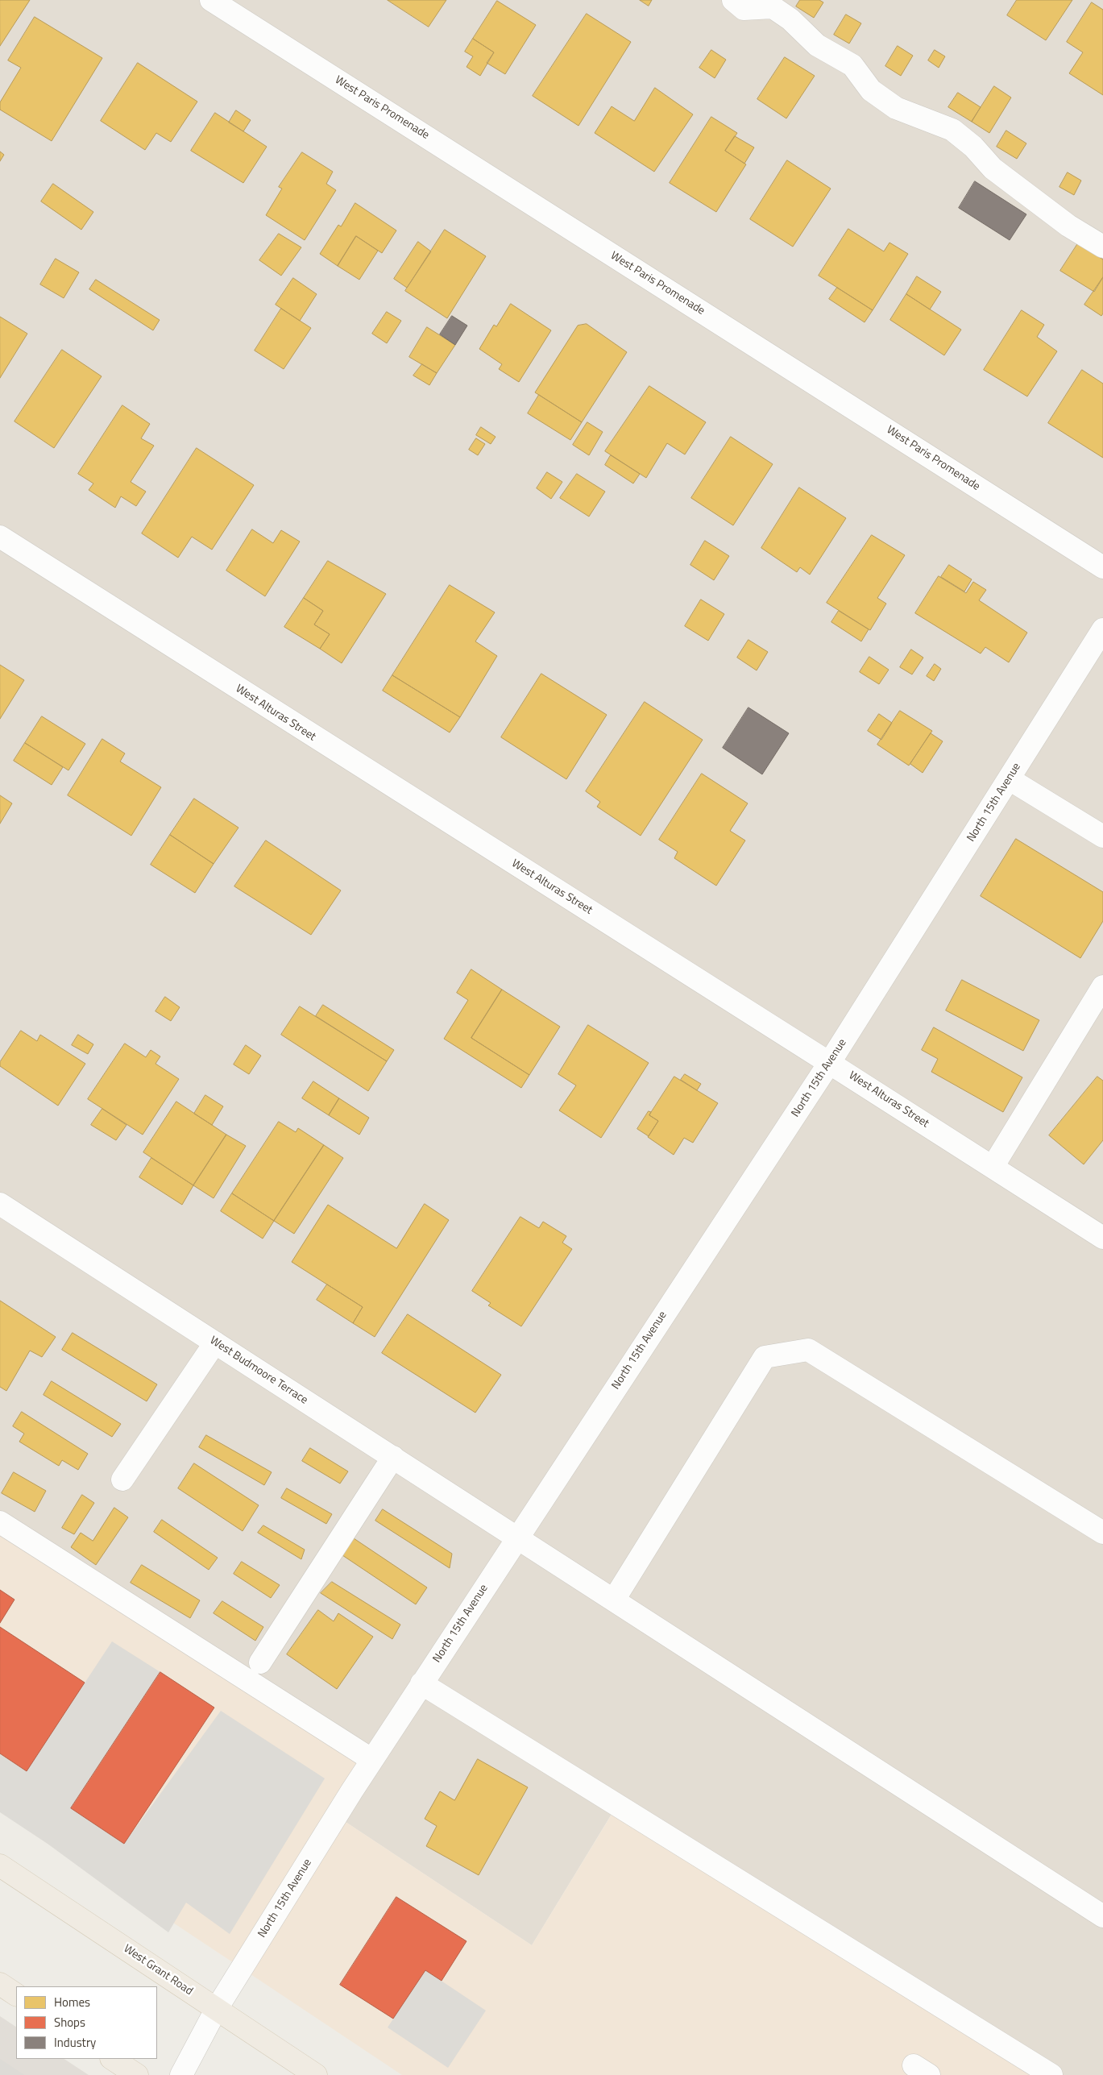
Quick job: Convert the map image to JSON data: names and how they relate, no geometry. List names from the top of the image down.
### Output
{
  "streets": {
    "main road": ["West Grant Road"],
    "street": [
      "West Paris Promenade",
      "West Alturas Street",
      "North 15th Avenue",
      "West Budmoore Terrace"
    ]
  },
  "crossings": [
    ["West Alturas Street", "North 15th Avenue"],
    ["North 15th Avenue", "West Budmoore Terrace"],
    ["North 15th Avenue", "West Grant Road"]
  ],
  "legend": ["Homes", "Shops", "Industry"]
}
